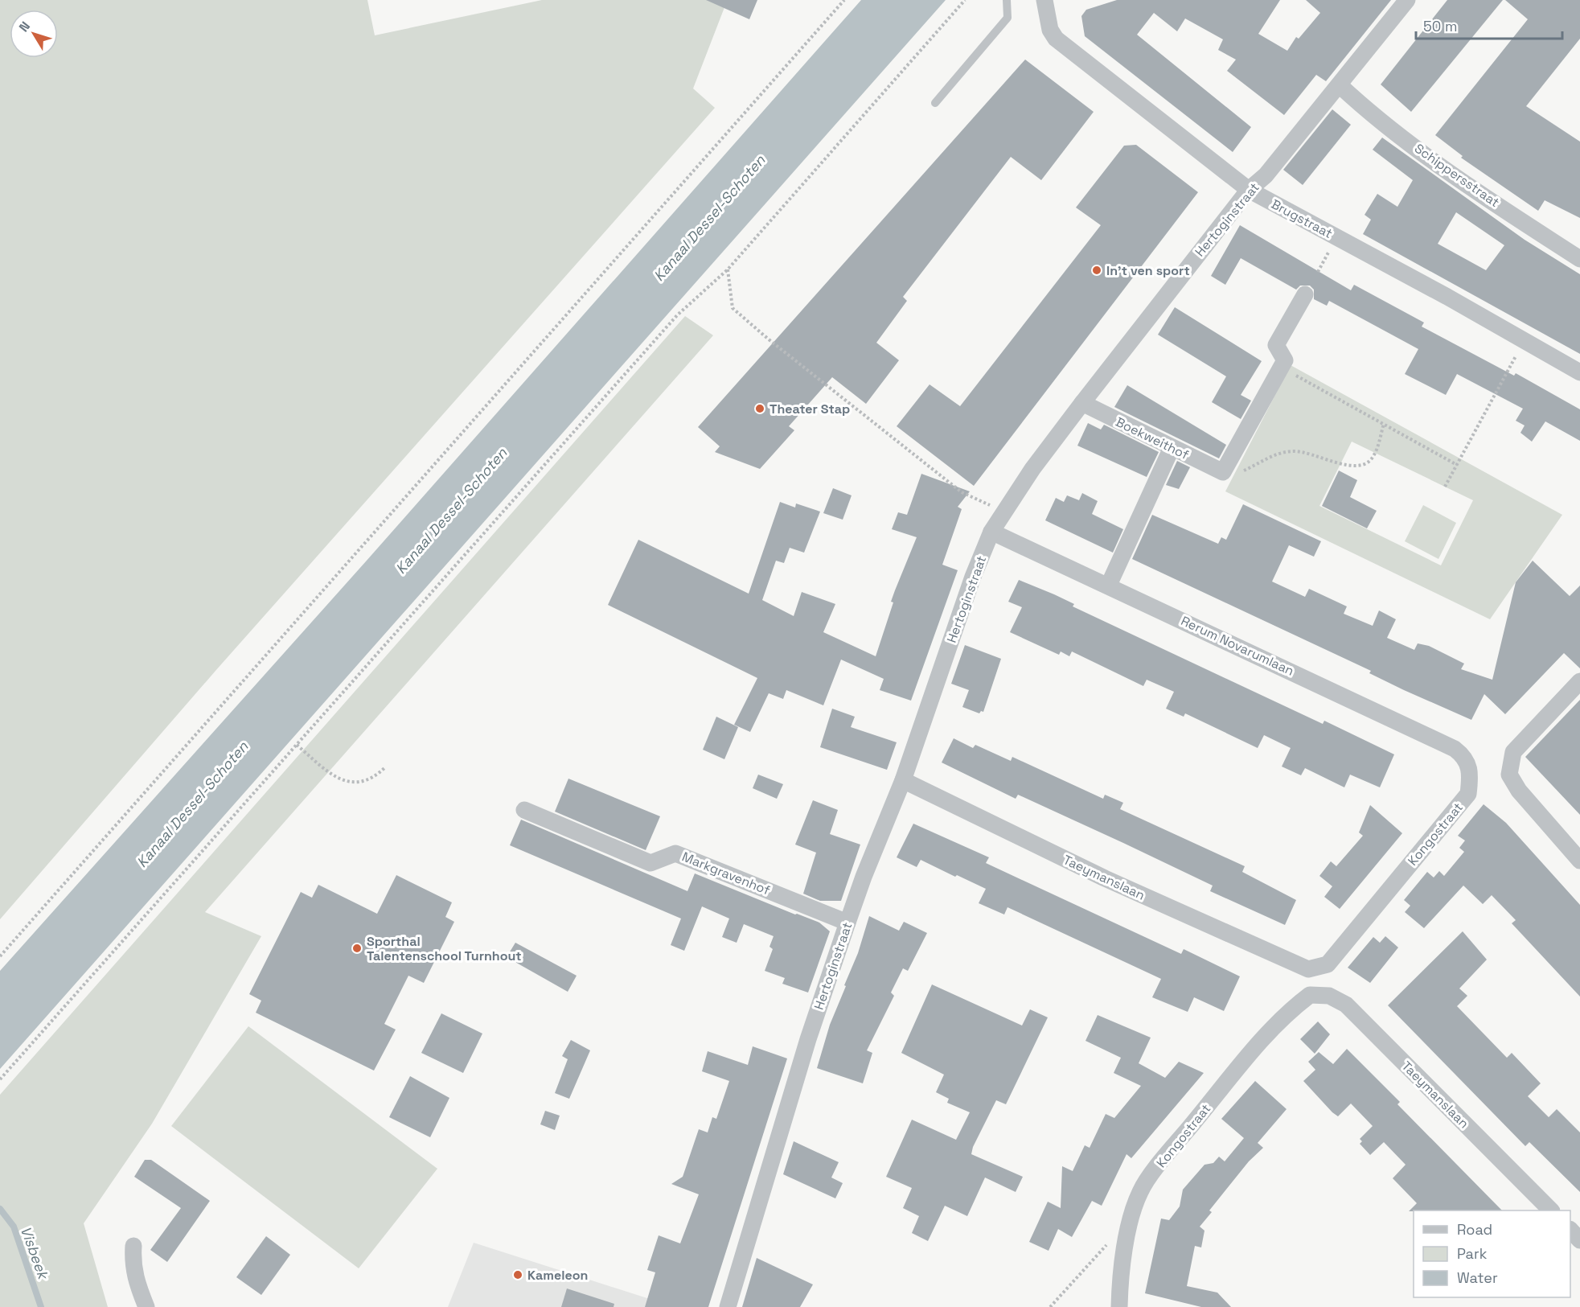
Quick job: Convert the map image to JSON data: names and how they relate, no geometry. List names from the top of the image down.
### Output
{
  "streets": {
    "street": [
      "Schippersstraat",
      "Brugstraat",
      "Hertoginstraat",
      "Boekweithof",
      "Rerum Novarumlaan",
      "Kongostraat",
      "Markgravenhof",
      "Taeymanslaan"
    ]
  },
  "crossings": [
    ["Schippersstraat", "Hertoginstraat"],
    ["Brugstraat", "Hertoginstraat"],
    ["Hertoginstraat", "Boekweithof"],
    ["Hertoginstraat", "Rerum Novarumlaan"],
    ["Hertoginstraat", "Markgravenhof"],
    ["Hertoginstraat", "Taeymanslaan"],
    ["Rerum Novarumlaan", "Kongostraat"],
    ["Kongostraat", "Taeymanslaan"]
  ],
  "water": ["Kanaal Dessel-Schoten", "Visbeek"],
  "places": [
    "In't ven sport",
    "Theater Stap",
    "Sporthal Talentenschool Turnhout",
    "Kameleon"
  ],
  "legend": ["Road", "Park", "Water"],
  "scale_bar": "50 m",
  "north": "top left"
}
